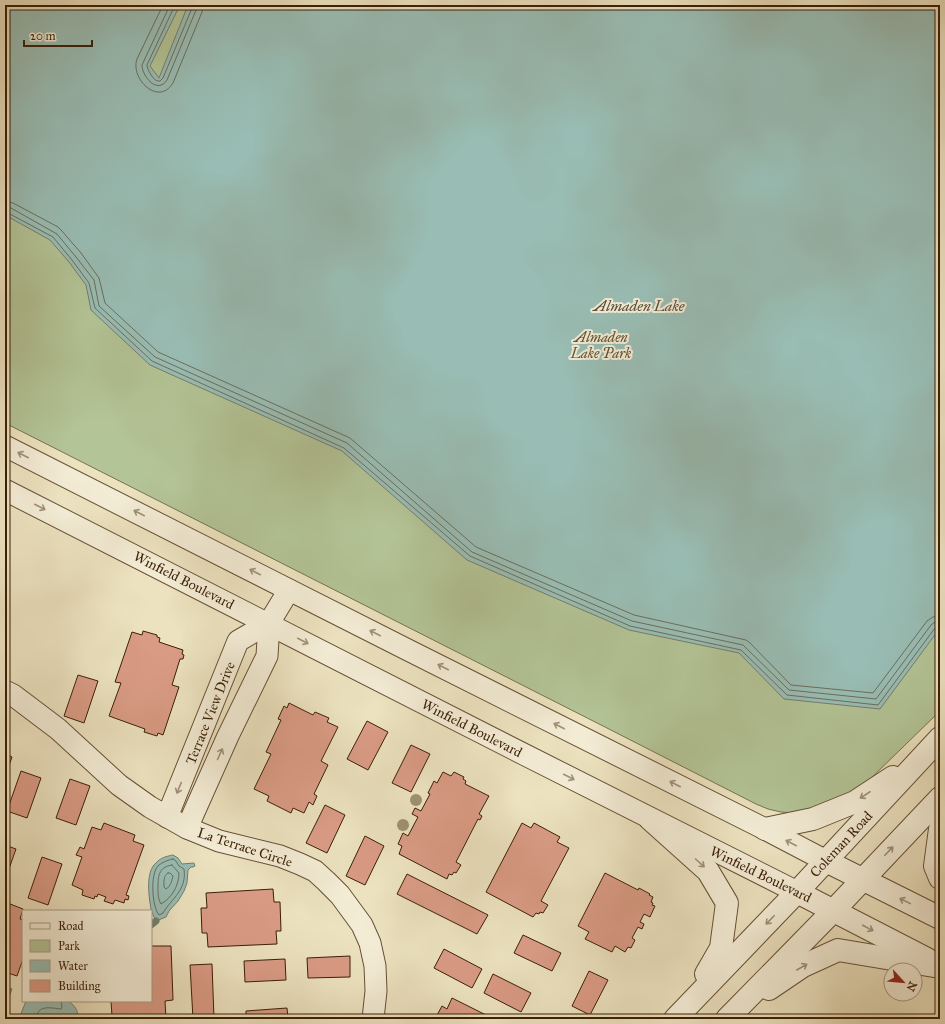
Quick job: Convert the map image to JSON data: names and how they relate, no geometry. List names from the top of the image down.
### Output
{
  "streets": {
    "street": [
      "Winfield Boulevard",
      "Terrace View Drive",
      "Coleman Road",
      "La Terrace Circle"
    ]
  },
  "crossings": [
    ["Winfield Boulevard", "Terrace View Drive"],
    ["Winfield Boulevard", "Coleman Road"],
    ["Terrace View Drive", "La Terrace Circle"]
  ],
  "water": ["Almaden Lake"],
  "parks": ["Almaden Lake Park"],
  "legend": [
    "Road",
    "Park",
    "Water",
    "Building"
  ],
  "scale_bar": "20 m",
  "north": "bottom right"
}
